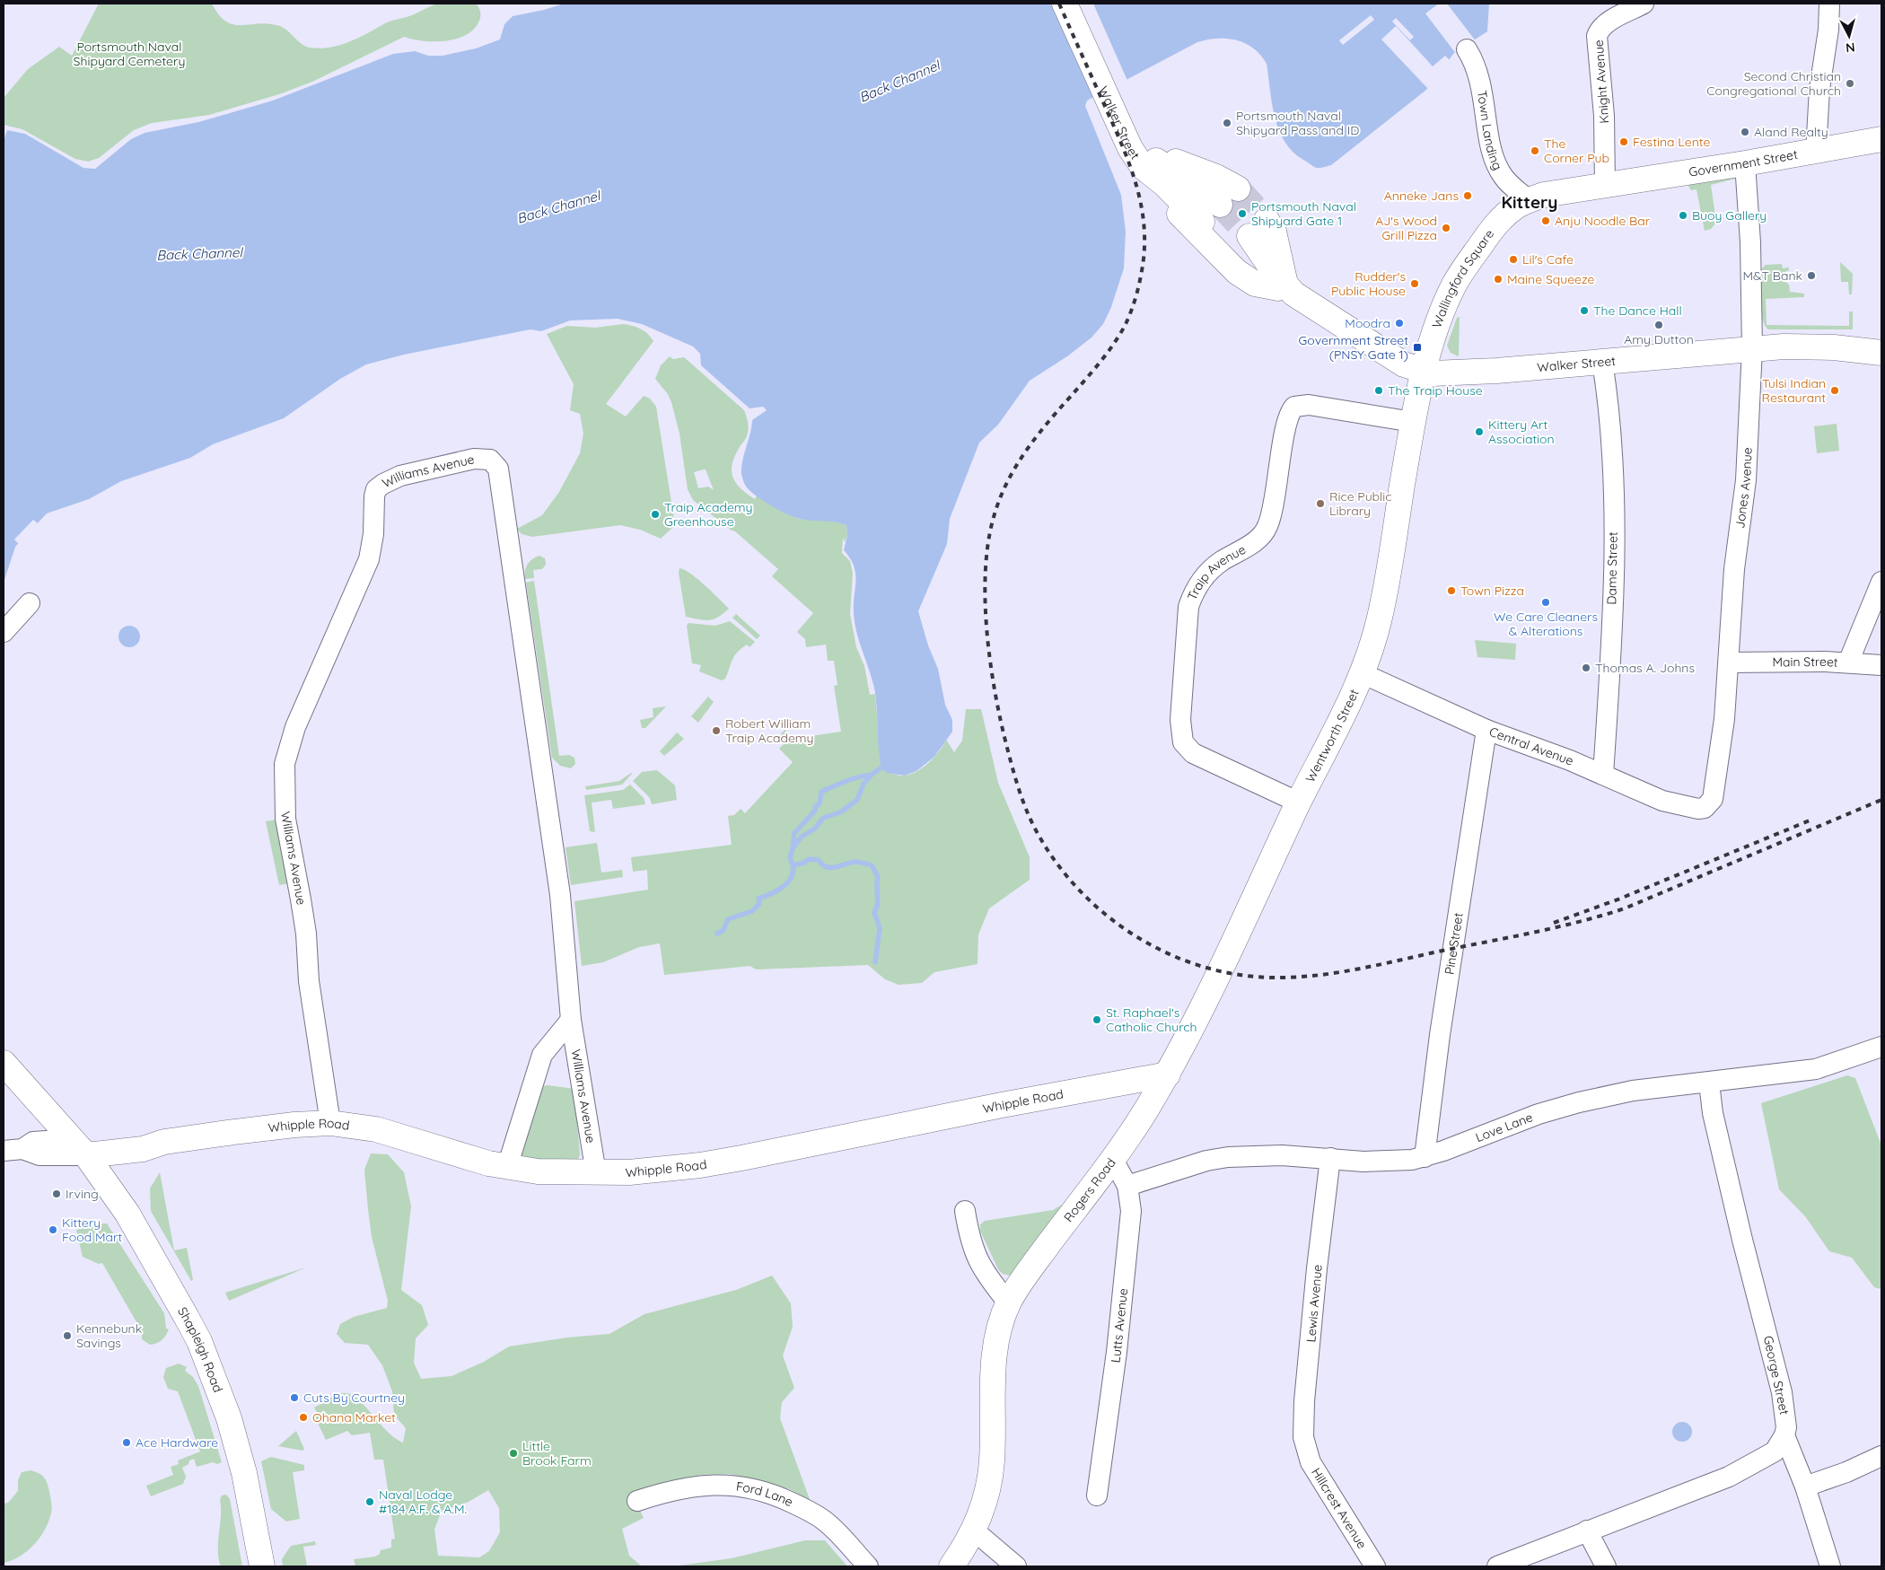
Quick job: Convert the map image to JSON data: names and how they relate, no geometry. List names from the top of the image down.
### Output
{
  "streets": {
    "main road": [
      "Walker Street",
      "Government Street",
      "Wallingford Square",
      "Wentworth Street",
      "Whipple Road",
      "Rogers Road",
      "Shapleigh Road"
    ],
    "street": [
      "Knight Avenue",
      "Town Landing",
      "Williams Avenue",
      "Jones Avenue",
      "Dame Street",
      "Traip Avenue",
      "Main Street",
      "Central Avenue",
      "Pine Street",
      "Love Lane",
      "Lewis Avenue",
      "Lutts Avenue",
      "George Street",
      "Ford Lane",
      "Hillcrest Avenue"
    ]
  },
  "crossings": [
    ["Knight Avenue", "Government Street"],
    ["Knight Avenue", "Wallingford Square"],
    ["Walker Street", "Wallingford Square"],
    ["Walker Street", "Jones Avenue"],
    ["Walker Street", "Dame Street"],
    ["Walker Street", "Wentworth Street"],
    ["Town Landing", "Wallingford Square"],
    ["Government Street", "Wallingford Square"],
    ["Government Street", "Jones Avenue"],
    ["Wallingford Square", "Wentworth Street"],
    ["Williams Avenue", "Whipple Road"],
    ["Jones Avenue", "Main Street"],
    ["Jones Avenue", "Central Avenue"],
    ["Dame Street", "Central Avenue"],
    ["Traip Avenue", "Wentworth Street"],
    ["Wentworth Street", "Central Avenue"],
    ["Wentworth Street", "Whipple Road"],
    ["Wentworth Street", "Rogers Road"],
    ["Central Avenue", "Pine Street"],
    ["Pine Street", "Love Lane"],
    ["Whipple Road", "Rogers Road"],
    ["Whipple Road", "Shapleigh Road"],
    ["Love Lane", "Lewis Avenue"],
    ["Love Lane", "Lutts Avenue"],
    ["Love Lane", "George Street"],
    ["Rogers Road", "Lutts Avenue"],
    ["Lewis Avenue", "Hillcrest Avenue"]
  ],
  "districts": ["Kittery"],
  "water": ["Back Channel"],
  "parks": ["Portsmouth Naval Shipyard Cemetery"],
  "places": {
    "other": [
      "Second Christian Congregational Church",
      "Portsmouth Naval Shipyard Pass and ID",
      "Aland Realty",
      "Festina Lente",
      "The Corner Pub",
      "Anneke Jans",
      "Portsmouth Naval Shipyard Gate 1",
      "Buoy Gallery",
      "Anju Noodle Bar",
      "AJ's Wood Grill Pizza",
      "Lil's Cafe",
      "M&T Bank",
      "Maine Squeeze",
      "Rudder's Public House",
      "The Dance Hall",
      "Moodra",
      "Amy Dutton",
      "The Traip House",
      "Tulsi Indian Restaurant",
      "Kittery Art Association",
      "Rice Public Library",
      "Traip Academy Greenhouse",
      "Town Pizza",
      "We Care Cleaners & Alterations",
      "Thomas A. Johns",
      "Robert William Traip Academy",
      "St. Raphael's Catholic Church",
      "Irving",
      "Kittery Food Mart",
      "Kennebunk Savings",
      "Cuts By Courtney",
      "Ohana Market",
      "Ace Hardware",
      "Little Brook Farm",
      "Naval Lodge #184 A.F. & A.M."
    ],
    "transit": ["Government Street (PNSY Gate 1)"]
  },
  "north": "bottom"
}
